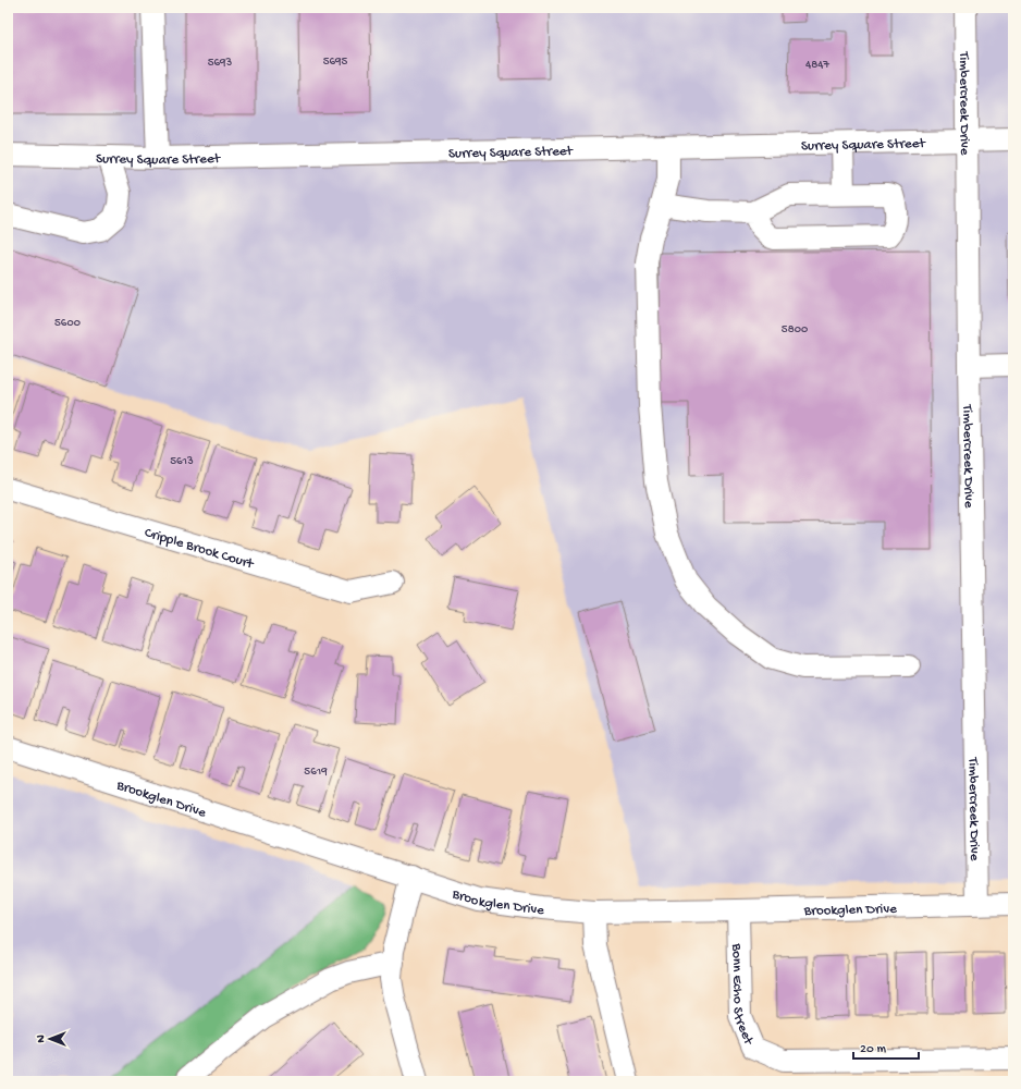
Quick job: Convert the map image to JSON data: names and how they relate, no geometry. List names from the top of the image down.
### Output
{
  "streets": {
    "street": [
      "Timbercreek Drive",
      "Surrey Square Street",
      "Cripple Brook Court",
      "Brookglen Drive",
      "Bonn Echo Street"
    ]
  },
  "crossings": [
    ["Timbercreek Drive", "Surrey Square Street"],
    ["Timbercreek Drive", "Brookglen Drive"],
    ["Brookglen Drive", "Bonn Echo Street"]
  ],
  "house_numbers": [
    "5695",
    "5693",
    "4847",
    "5600",
    "5800",
    "5613",
    "5619"
  ],
  "scale_bar": "20 m",
  "north": "left"
}
